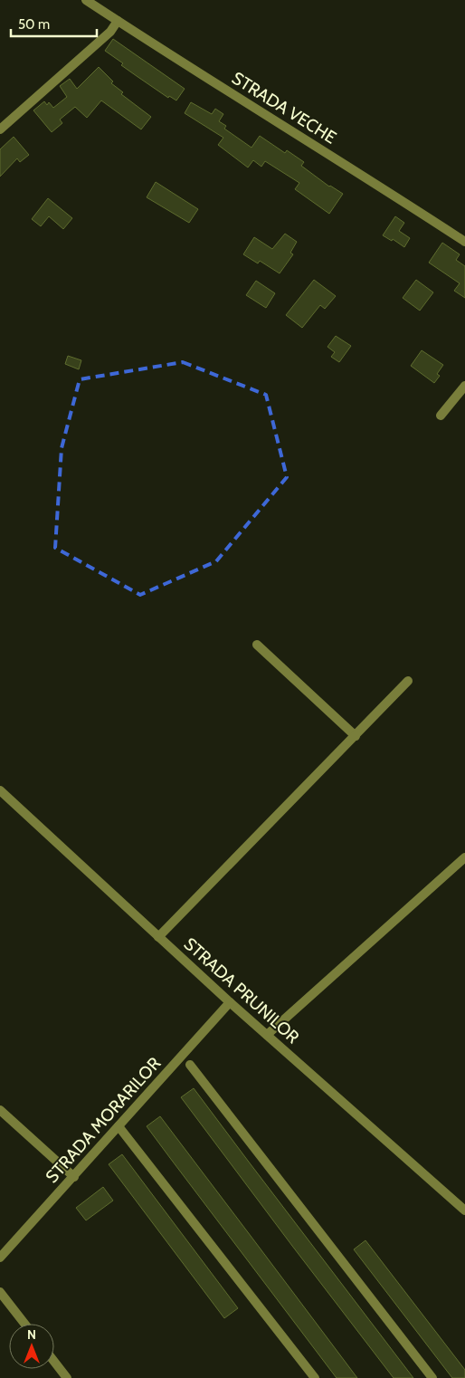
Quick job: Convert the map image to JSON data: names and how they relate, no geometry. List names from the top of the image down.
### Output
{
  "streets": {
    "street": ["STRADA VECHE", "STRADA PRUNILOR", "STRADA MORARILOR"]
  },
  "crossings": [
    ["STRADA PRUNILOR", "STRADA MORARILOR"]
  ],
  "scale_bar": "50 m",
  "north": "top"
}
